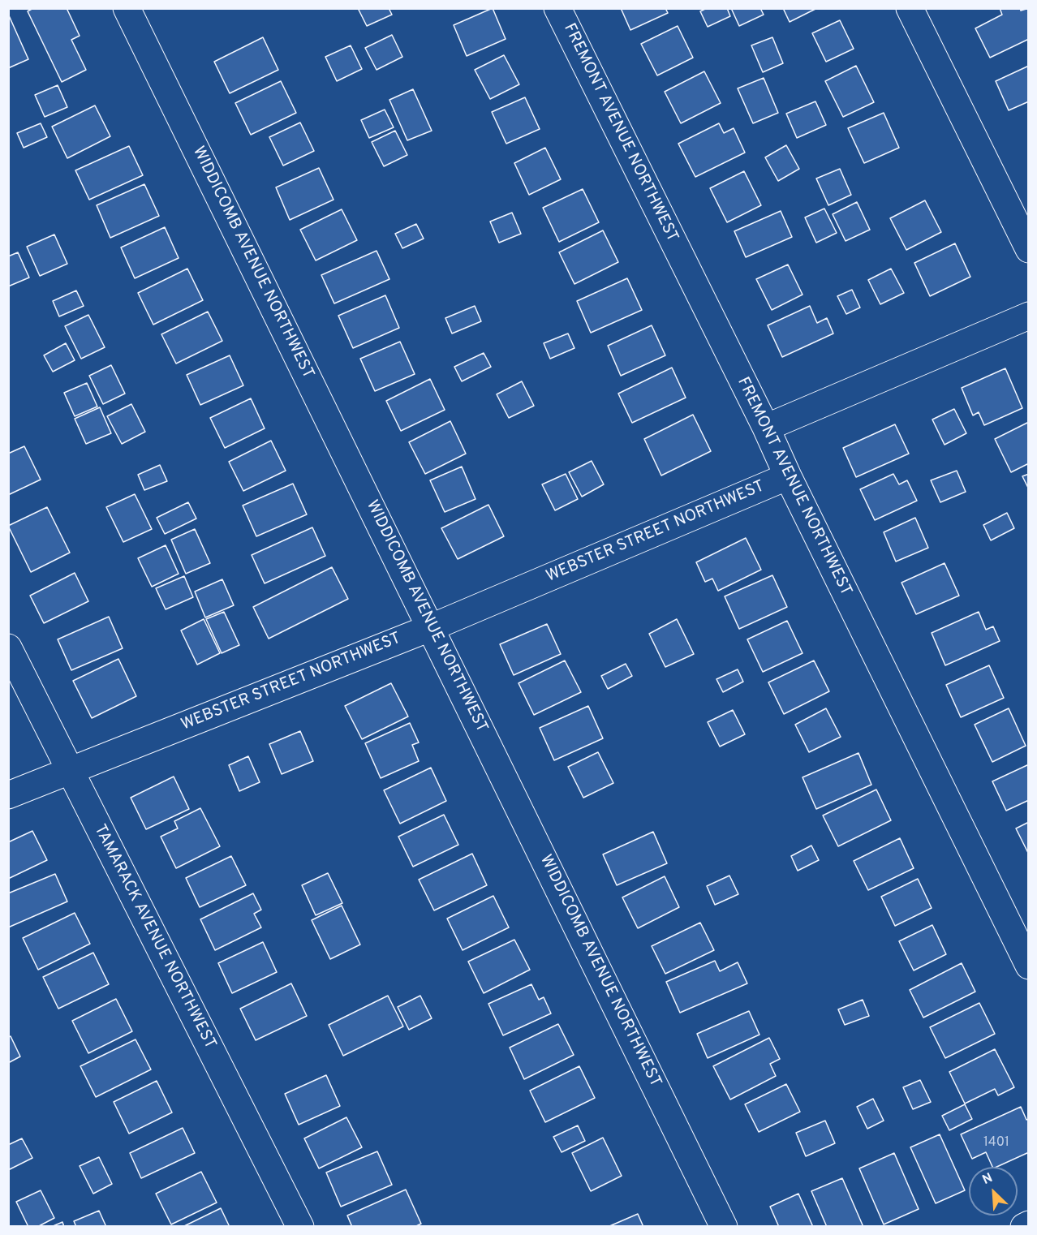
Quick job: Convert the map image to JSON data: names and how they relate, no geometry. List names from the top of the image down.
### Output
{
  "streets": {
    "street": [
      "FREMONT AVENUE NORTHWEST",
      "WIDDICOMB AVENUE NORTHWEST",
      "WEBSTER STREET NORTHWEST",
      "TAMARACK AVENUE NORTHWEST"
    ]
  },
  "crossings": [
    ["FREMONT AVENUE NORTHWEST", "WEBSTER STREET NORTHWEST"],
    ["WIDDICOMB AVENUE NORTHWEST", "WEBSTER STREET NORTHWEST"],
    ["WEBSTER STREET NORTHWEST", "TAMARACK AVENUE NORTHWEST"]
  ],
  "house_numbers": ["1401"],
  "north": "top left"
}
